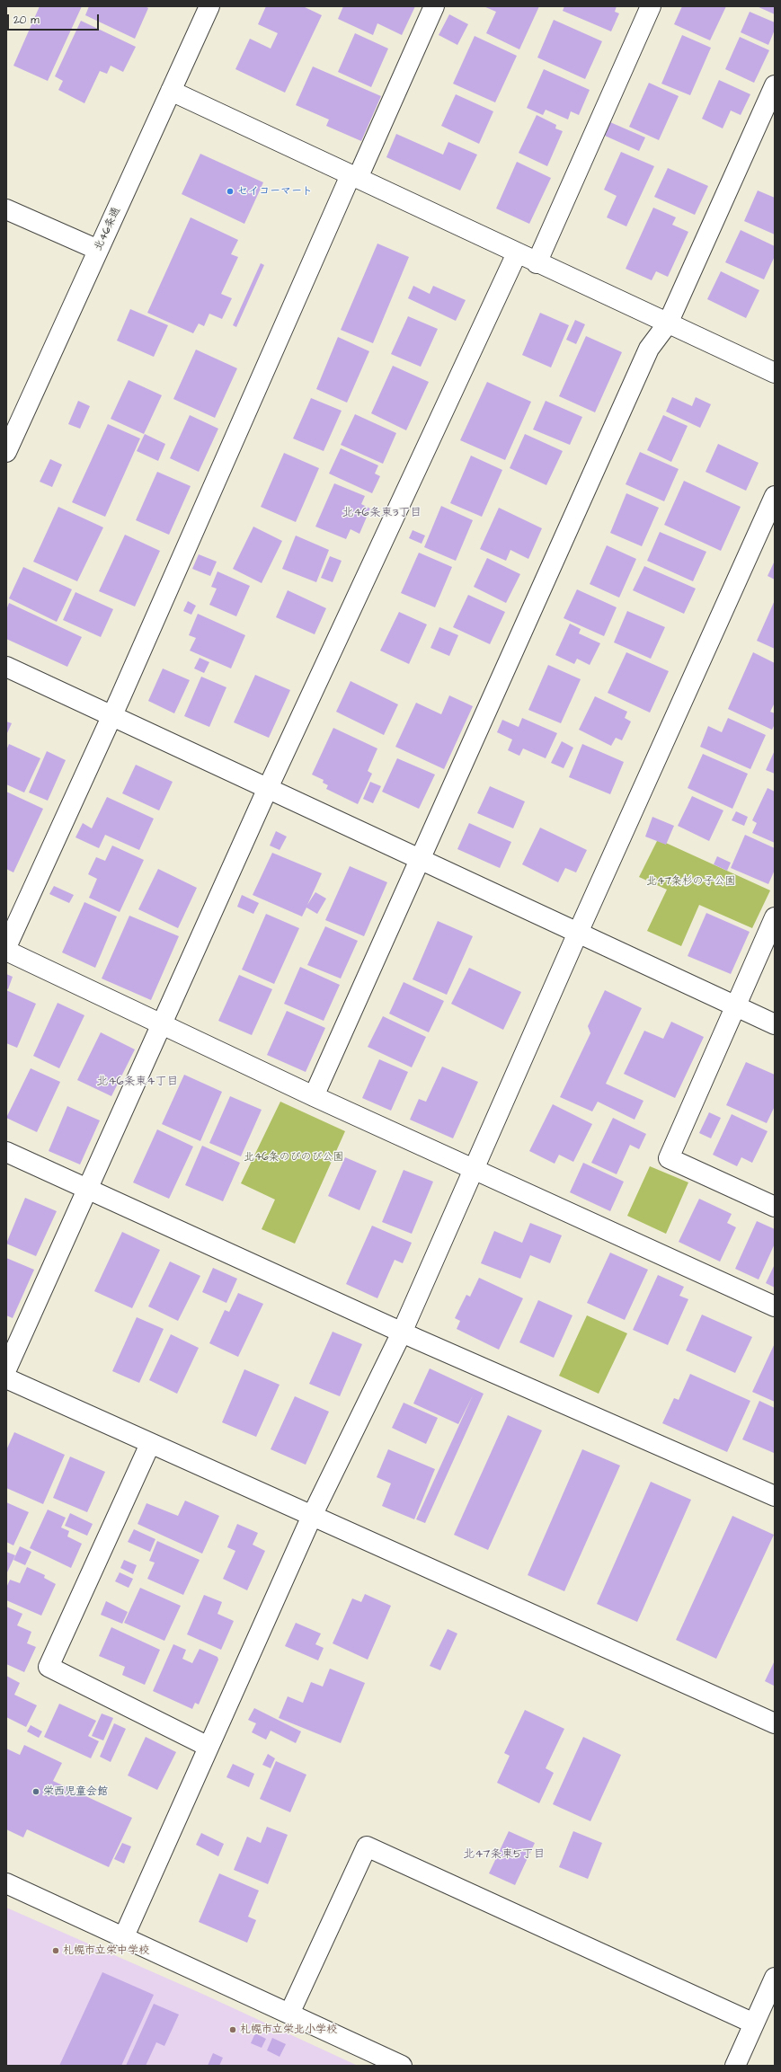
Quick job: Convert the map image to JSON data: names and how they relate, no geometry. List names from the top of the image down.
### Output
{
  "streets": {
    "street": ["北46条通"]
  },
  "districts": ["北46条東3丁目", "北46条東4丁目", "北47条東5丁目"],
  "parks": ["北47条杉の子公園", "北46条のびのび公園"],
  "places": [
    "セイコーマート",
    "栄西児童会館",
    "札幌市立栄中学校",
    "札幌市立栄北小学校"
  ],
  "scale_bar": "20 m"
}
